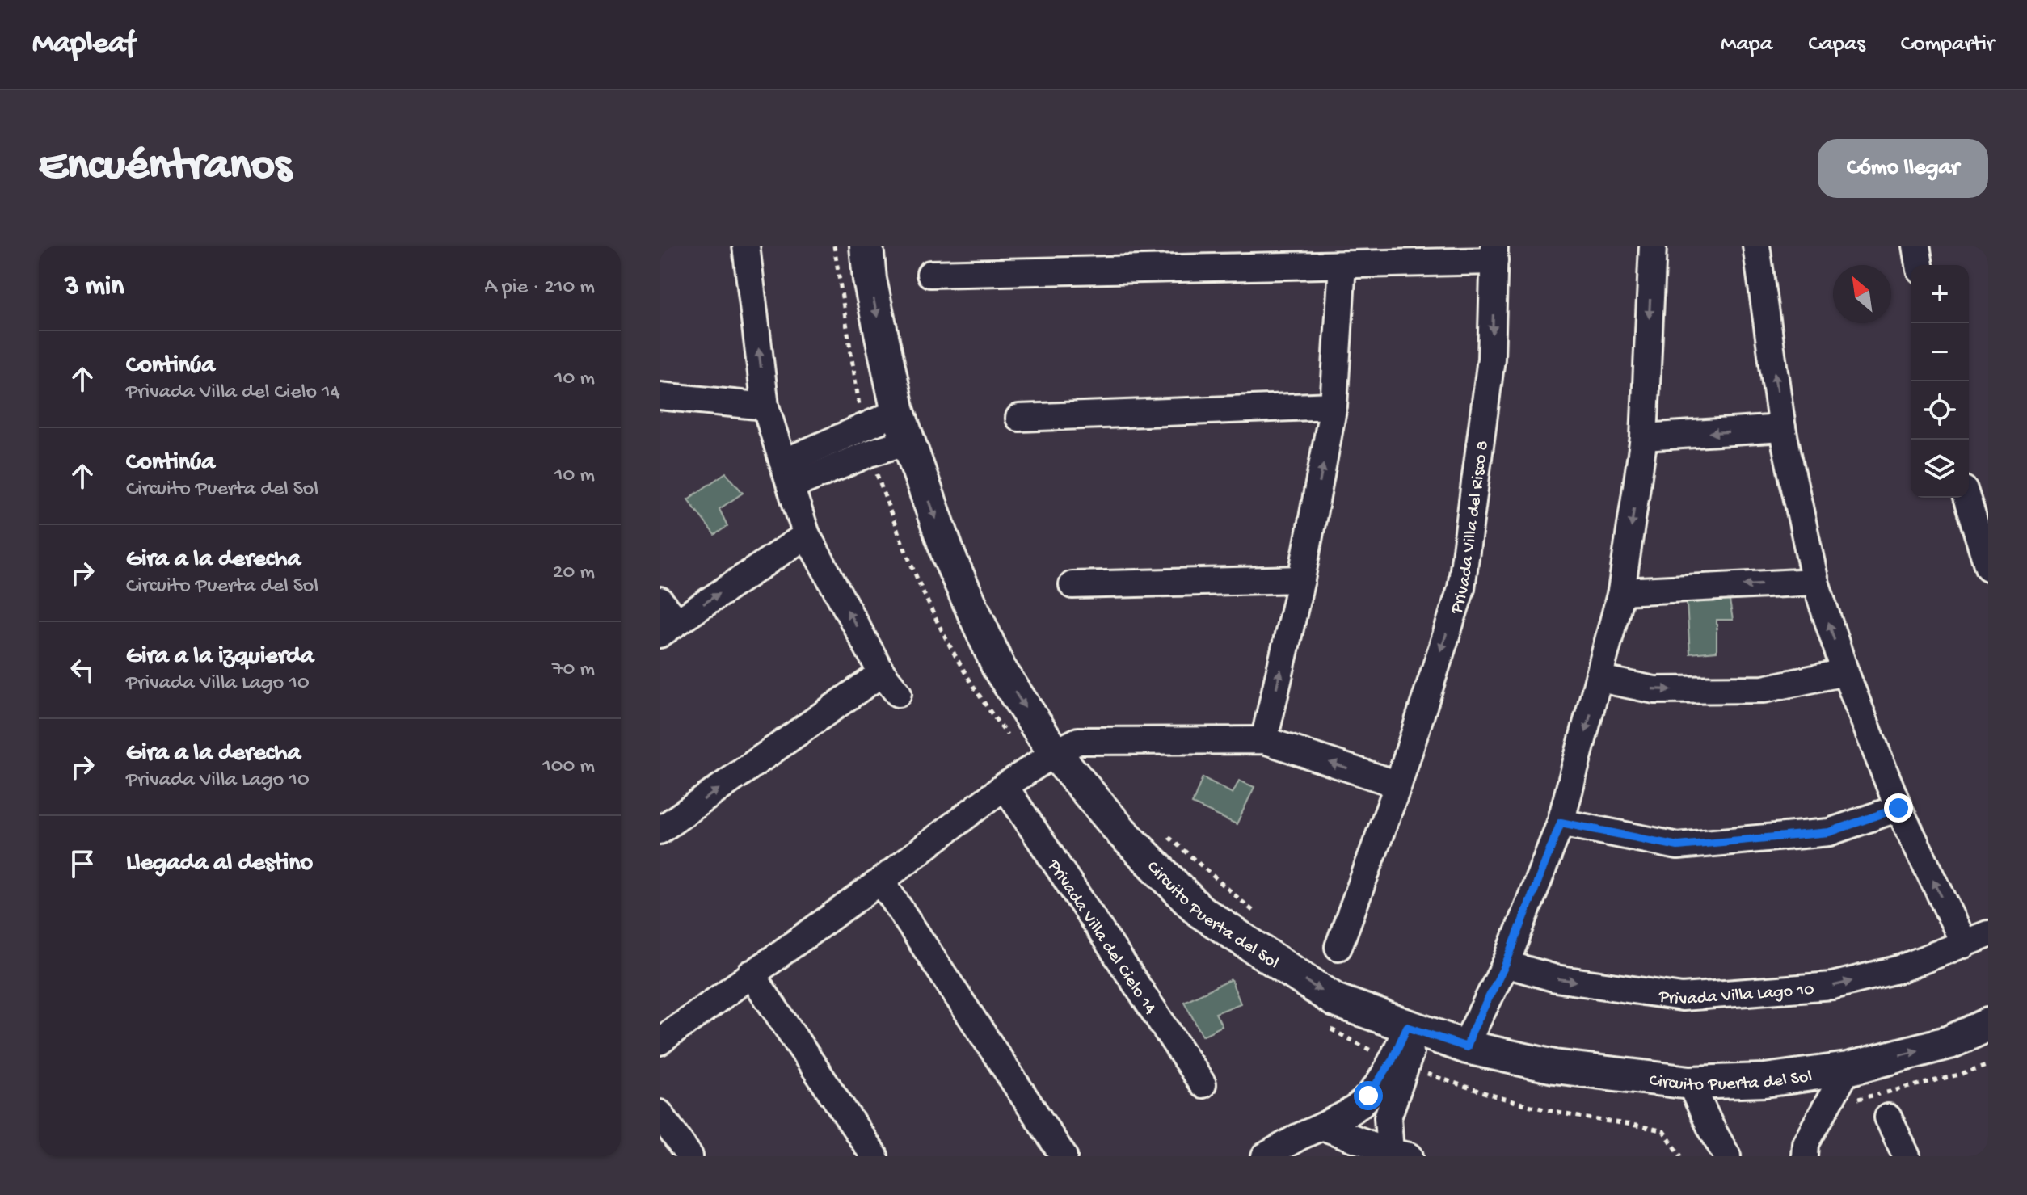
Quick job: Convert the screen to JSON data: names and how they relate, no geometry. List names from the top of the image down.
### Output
{
  "streets": {
    "street": [
      "Privada Villa del Risco 8",
      "Circuito Puerta del Sol",
      "Privada Villa del Cielo 14",
      "Privada Villa Lago 10"
    ]
  },
  "north": "top left",
  "page": {
    "header": "Mapleaf",
    "nav": ["Mapa", "Capas", "Compartir"],
    "buttons": "Cómo llegar",
    "title": "Encuéntranos",
    "heading": ["3 min", "A pie · 210 m"],
    "map_buttons": ["+", "−"],
    "list": [
      ["Continúa", "Privada Villa del Cielo 14", "10 m"],
      ["Continúa", "Circuito Puerta del Sol", "10 m"],
      ["Gira a la derecha", "Circuito Puerta del Sol", "20 m"],
      ["Gira a la izquierda", "Privada Villa Lago 10", "70 m"],
      ["Gira a la derecha", "Privada Villa Lago 10", "100 m"],
      "Llegada al destino"
    ]
  }
}
